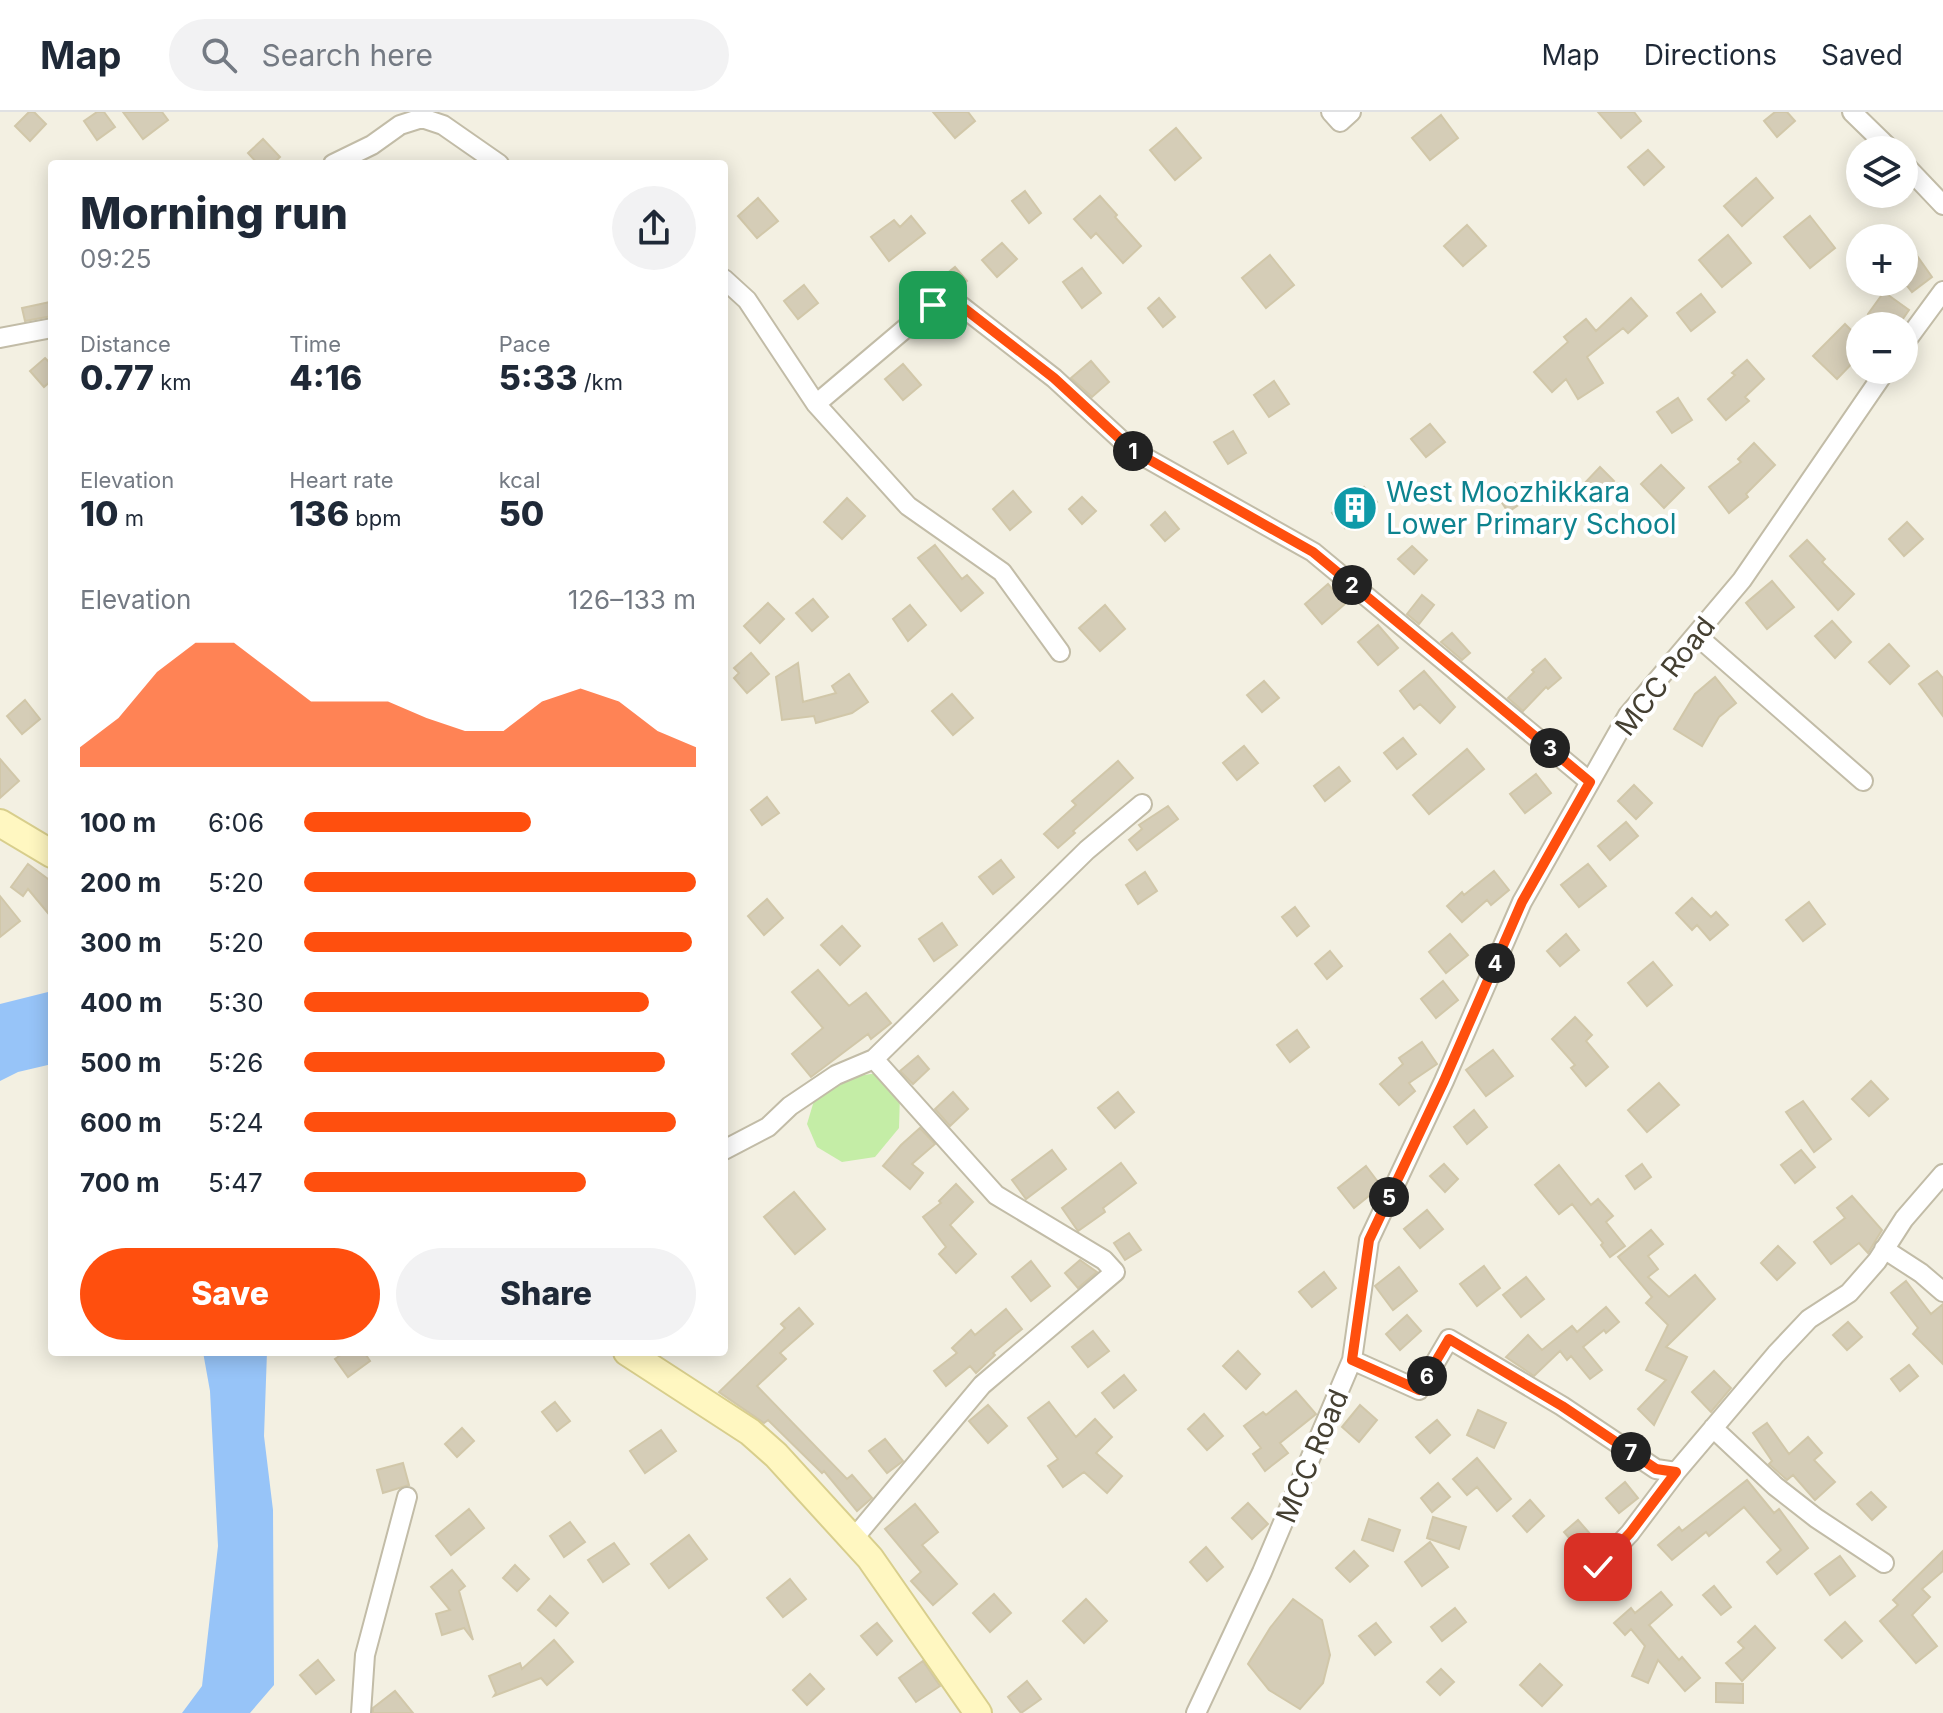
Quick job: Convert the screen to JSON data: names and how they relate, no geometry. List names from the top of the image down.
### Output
{
  "streets": {
    "street": ["MCC Road"]
  },
  "places": {
    "building": ["West Moozhikkara Lower Primary School"]
  },
  "page": {
    "header": "Map",
    "search": "Search here",
    "nav": ["Map", "Directions", "Saved"],
    "map_buttons": ["+", "−"],
    "heading": ["Morning run", "09:25"],
    "stats": [
      ["Distance", "0.77 km"],
      ["Time", "4:16"],
      ["Pace", "5:33 /km"],
      ["Elevation", "10 m"],
      ["Heart rate", "136 bpm"],
      ["kcal", "50"]
    ],
    "pins": [
      "1",
      "2",
      "3",
      "4",
      "5",
      "6",
      "7"
    ],
    "chart": ["Elevation", "126–133 m"],
    "list": [
      {
        "name": "100 m",
        "note": "6:06"
      },
      {
        "name": "200 m",
        "note": "5:20"
      },
      {
        "name": "300 m",
        "note": "5:20"
      },
      {
        "name": "400 m",
        "note": "5:30"
      },
      {
        "name": "500 m",
        "note": "5:26"
      },
      {
        "name": "600 m",
        "note": "5:24"
      },
      {
        "name": "700 m",
        "note": "5:47"
      }
    ],
    "buttons": ["Save", "Share"]
  }
}
